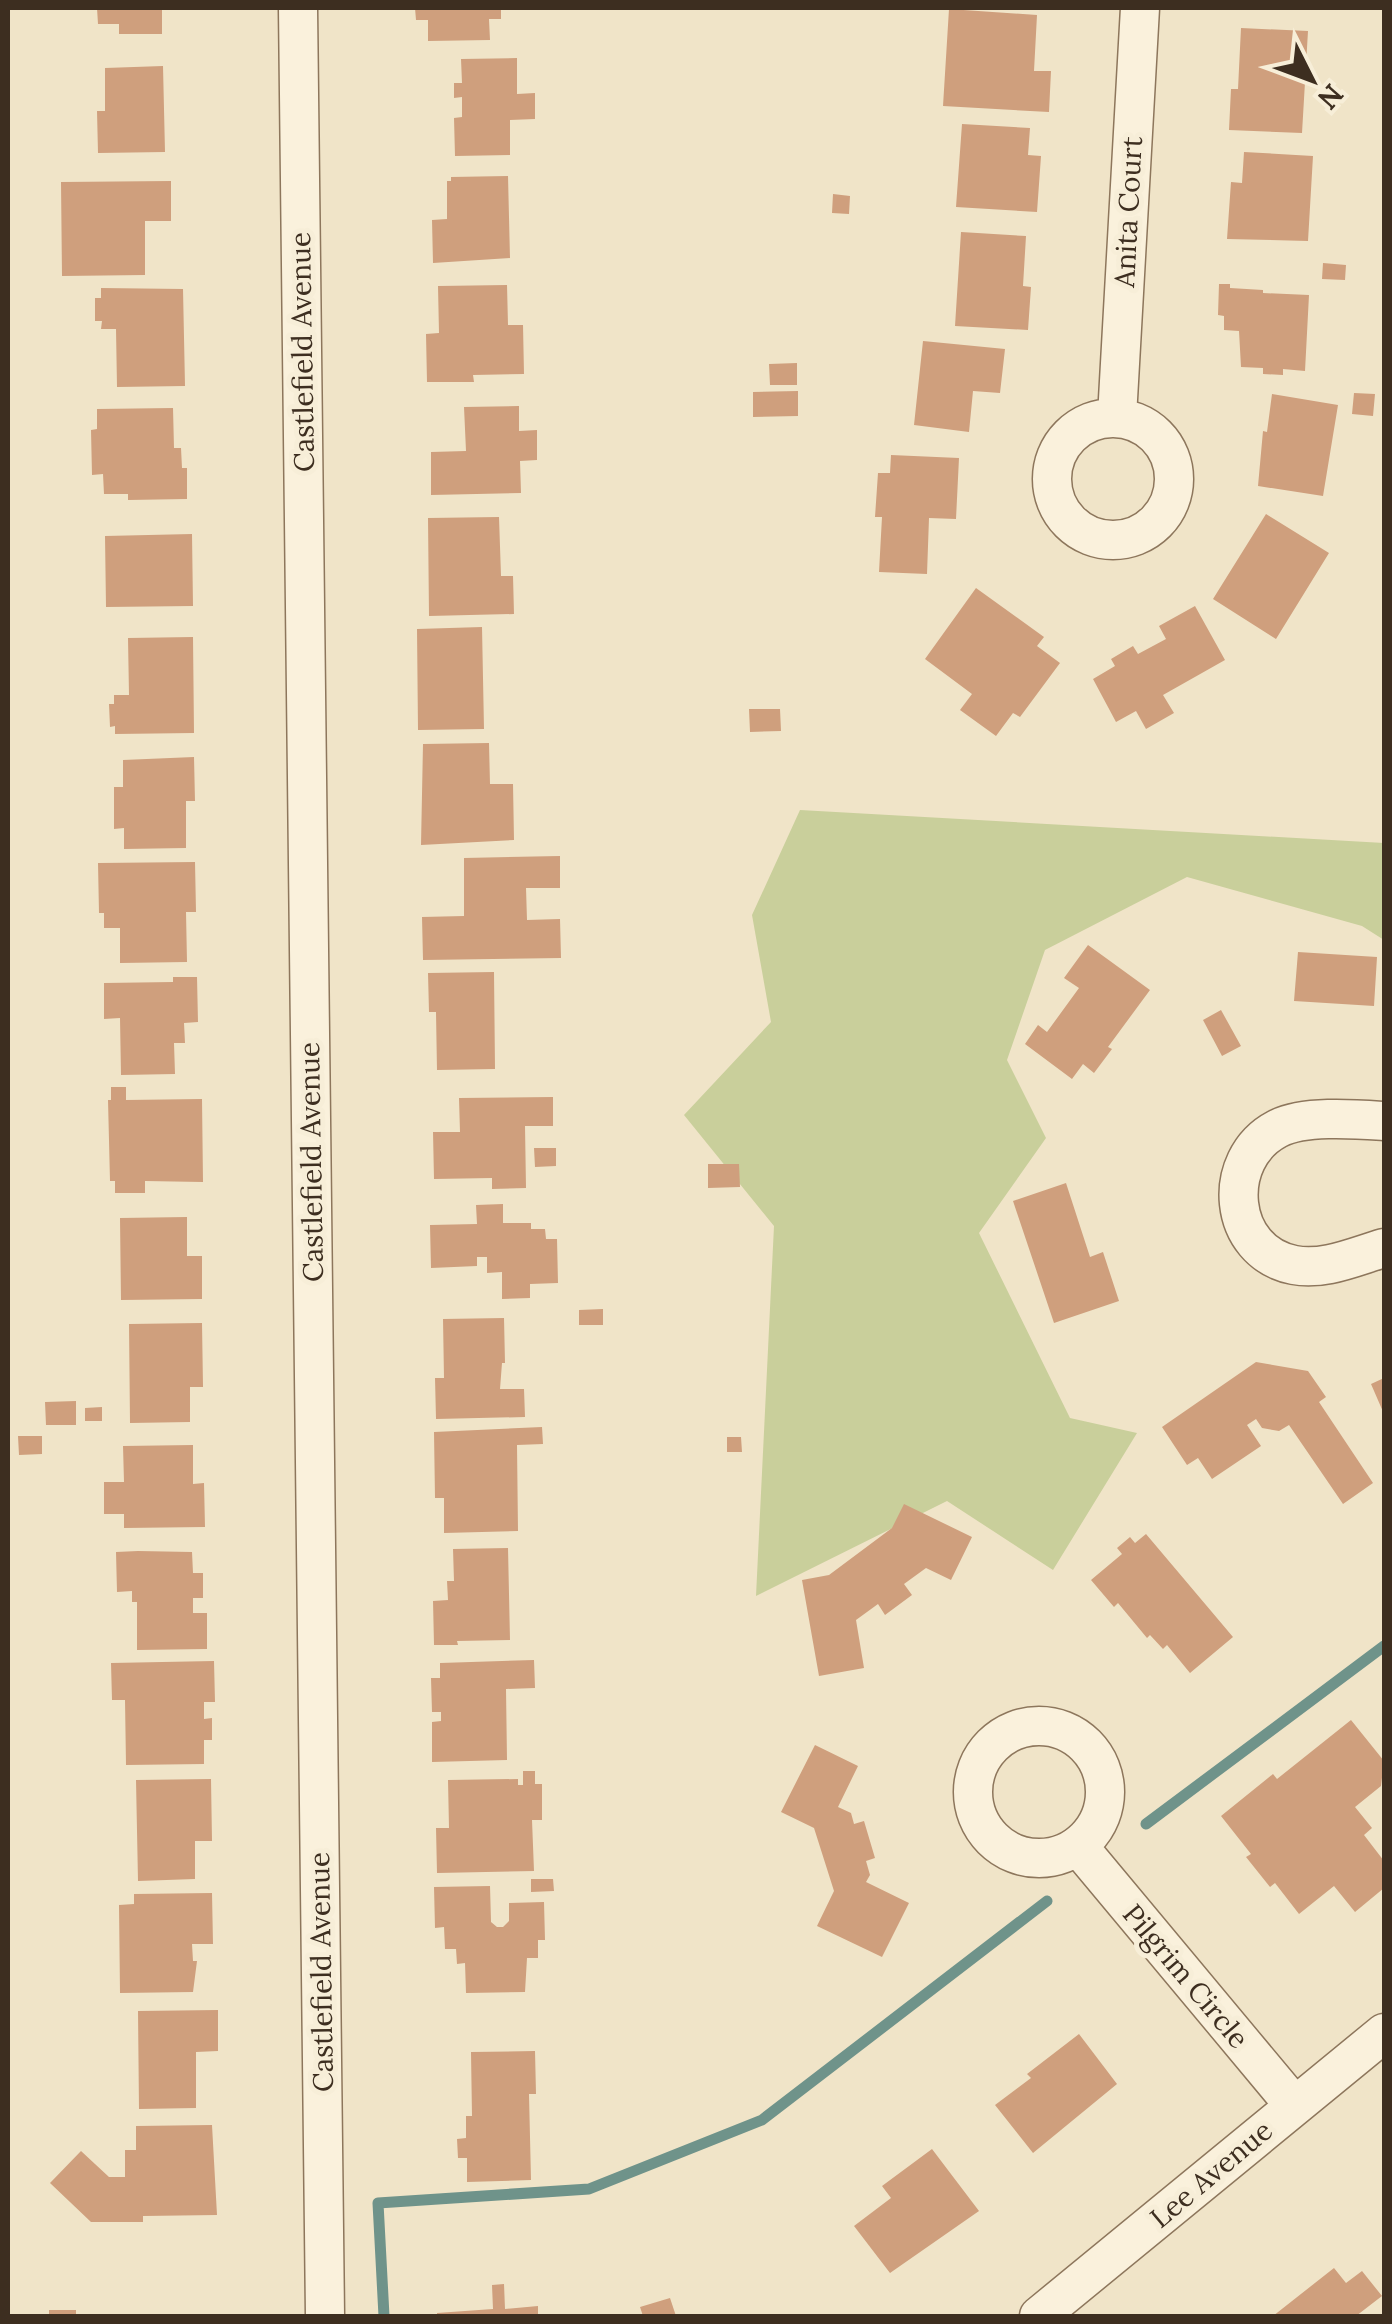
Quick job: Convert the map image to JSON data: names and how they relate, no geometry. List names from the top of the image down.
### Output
{
  "streets": {
    "street": [
      "Anita Court",
      "Castlefield Avenue",
      "Pilgrim Circle",
      "Lee Avenue"
    ]
  },
  "crossings": [
    ["Pilgrim Circle", "Lee Avenue"]
  ],
  "north": "bottom right"
}
